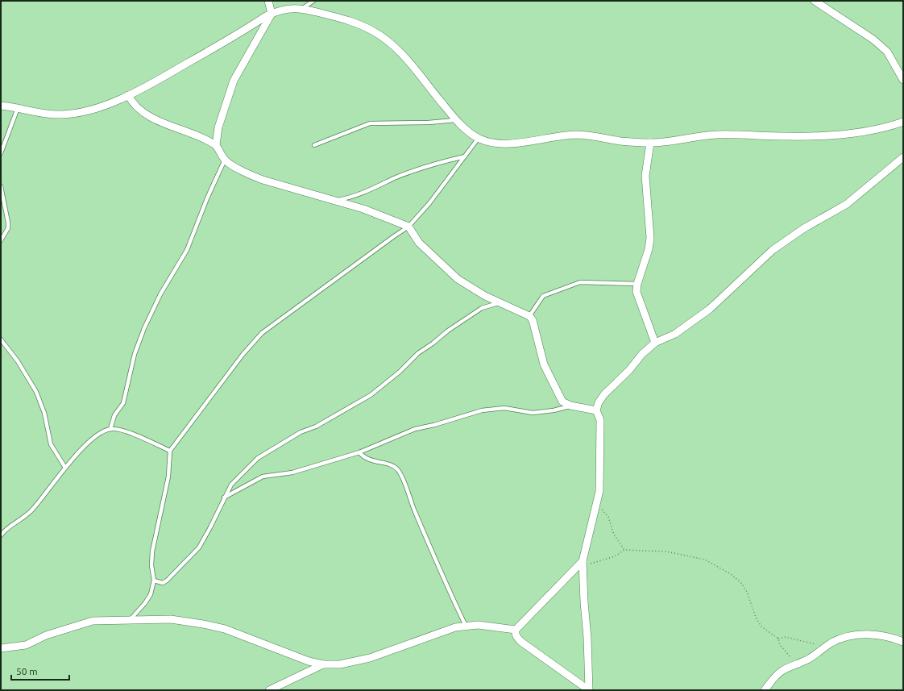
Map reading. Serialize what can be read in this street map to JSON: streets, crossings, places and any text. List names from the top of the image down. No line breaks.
{"scale_bar":"50 m"}
